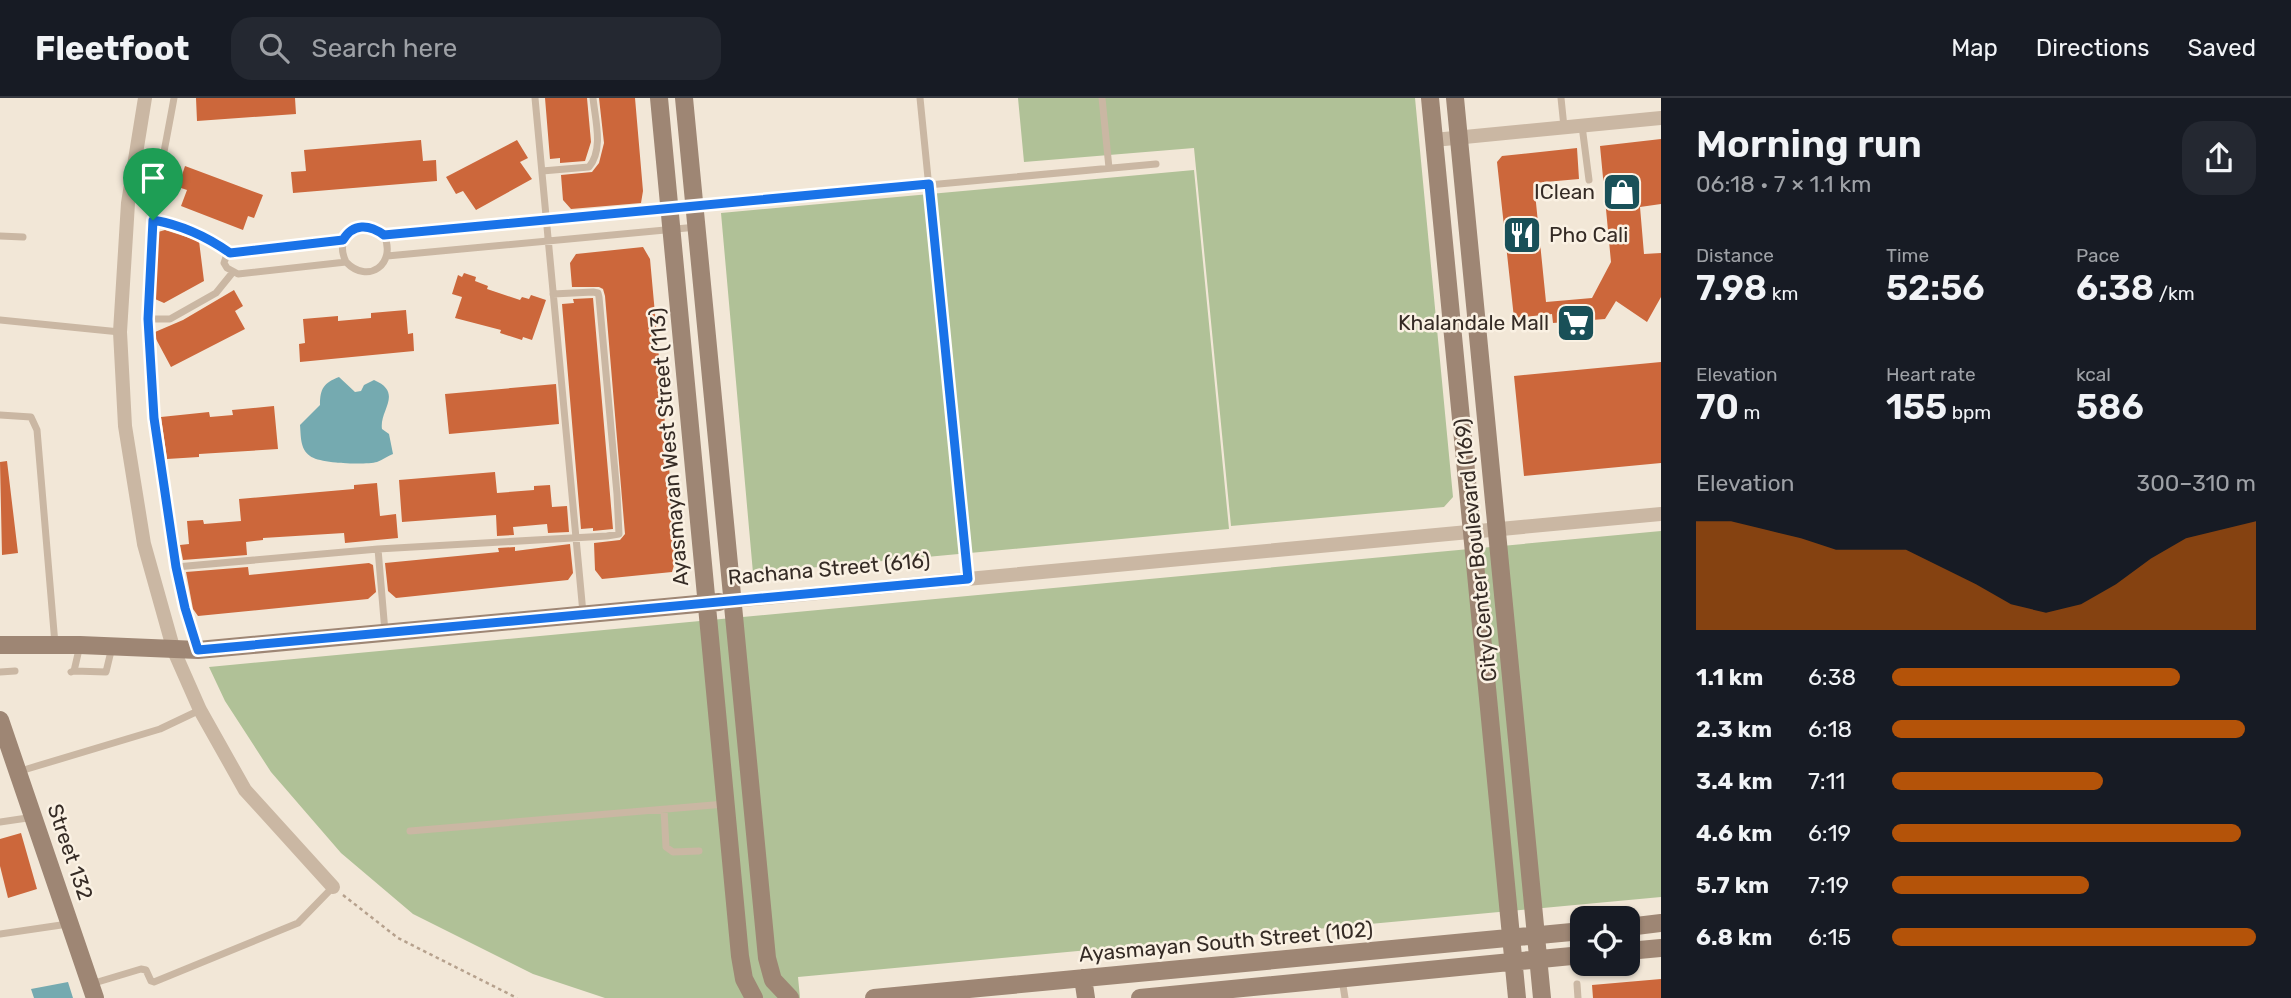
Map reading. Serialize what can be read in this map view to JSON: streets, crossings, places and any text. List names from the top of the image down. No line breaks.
{"streets":{"street":["Ayasmayan West Street (113)","City Center Boulevard (169)","Rachana Street (616)","Street 132","Ayasmayan South Street (102)"]},"crossings":[["Ayasmayan West Street (113)","Rachana Street (616)"],["City Center Boulevard (169)","Rachana Street (616)"],["City Center Boulevard (169)","Ayasmayan South Street (102)"]],"places":{"shop":["IClean"],"restaurant":["Pho Cali"],"supermarket":["Khalandale Mall"]},"page":{"header":"Fleetfoot","search":"Search here","nav":["Map","Directions","Saved"],"heading":["Morning run","06:18 · 7 × 1.1 km"],"stats":[["Distance","7.98 km"],["Time","52:56"],["Pace","6:38 /km"],["Elevation","70 m"],["Heart rate","155 bpm"],["kcal","586"]],"chart":["Elevation","300–310 m"],"list":[{"name":"1.1 km","note":"6:38"},{"name":"2.3 km","note":"6:18"},{"name":"3.4 km","note":"7:11"},{"name":"4.6 km","note":"6:19"},{"name":"5.7 km","note":"7:19"},{"name":"6.8 km","note":"6:15"}]}}
